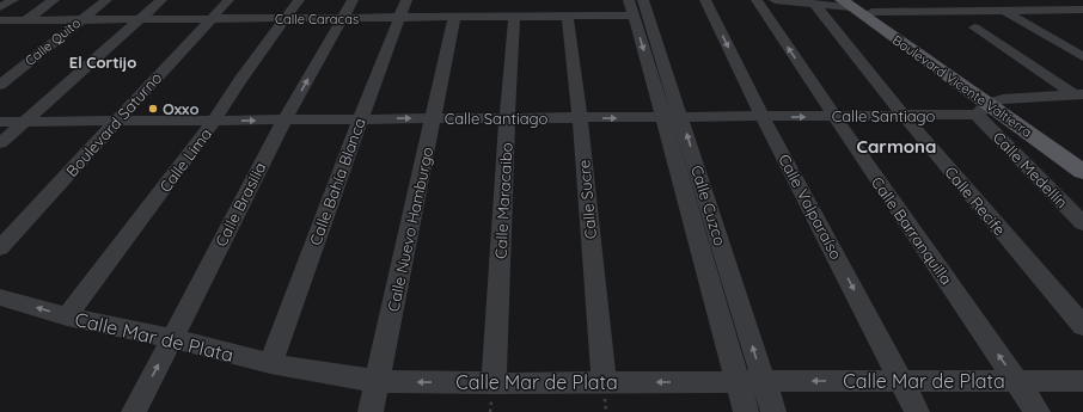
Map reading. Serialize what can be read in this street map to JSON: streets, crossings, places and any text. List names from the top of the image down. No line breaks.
{"streets":{"main road":["Boulevard Vicente Valtierra"],"street":["Calle Caracas","Calle Quito","Calle Santiago","Boulevard Saturno","Calle Lima","Calle Medellín","Calle Bahía Blanca","Calle Sucre","Calle Maracaibo","Calle Recife","Calle Brasilia","Calle Cuzco","Calle Valparaíso","Calle Nuevo Hamburgo","Calle Barranquilla","Calle Mar de Plata"]},"crossings":[["Calle Caracas","Calle Quito"],["Calle Caracas","Boulevard Saturno"],["Calle Caracas","Calle Lima"],["Calle Caracas","Calle Bahía Blanca"],["Calle Caracas","Calle Sucre"],["Calle Caracas","Calle Maracaibo"],["Calle Caracas","Calle Brasilia"],["Calle Caracas","Calle Cuzco"],["Calle Caracas","Calle Nuevo Hamburgo"],["Boulevard Vicente Valtierra","Calle Santiago"],["Boulevard Vicente Valtierra","Calle Medellín"],["Calle Santiago","Boulevard Saturno"],["Calle Santiago","Calle Lima"],["Calle Santiago","Calle Medellín"],["Calle Santiago","Calle Bahía Blanca"],["Calle Santiago","Calle Sucre"],["Calle Santiago","Calle Maracaibo"],["Calle Santiago","Calle Recife"],["Calle Santiago","Calle Brasilia"],["Calle Santiago","Calle Cuzco"],["Calle Santiago","Calle Valparaíso"],["Calle Santiago","Calle Nuevo Hamburgo"],["Calle Santiago","Calle Barranquilla"],["Calle Lima","Calle Mar de Plata"],["Calle Bahía Blanca","Calle Mar de Plata"],["Calle Sucre","Calle Mar de Plata"],["Calle Maracaibo","Calle Mar de Plata"],["Calle Brasilia","Calle Mar de Plata"],["Calle Cuzco","Calle Mar de Plata"],["Calle Valparaíso","Calle Mar de Plata"],["Calle Nuevo Hamburgo","Calle Mar de Plata"],["Calle Barranquilla","Calle Mar de Plata"]],"one_way":["Calle Brasilia","Calle Valparaíso","Calle Barranquilla","Calle Mar de Plata"],"districts":["El Cortijo","Carmona"],"places":["Oxxo"]}
